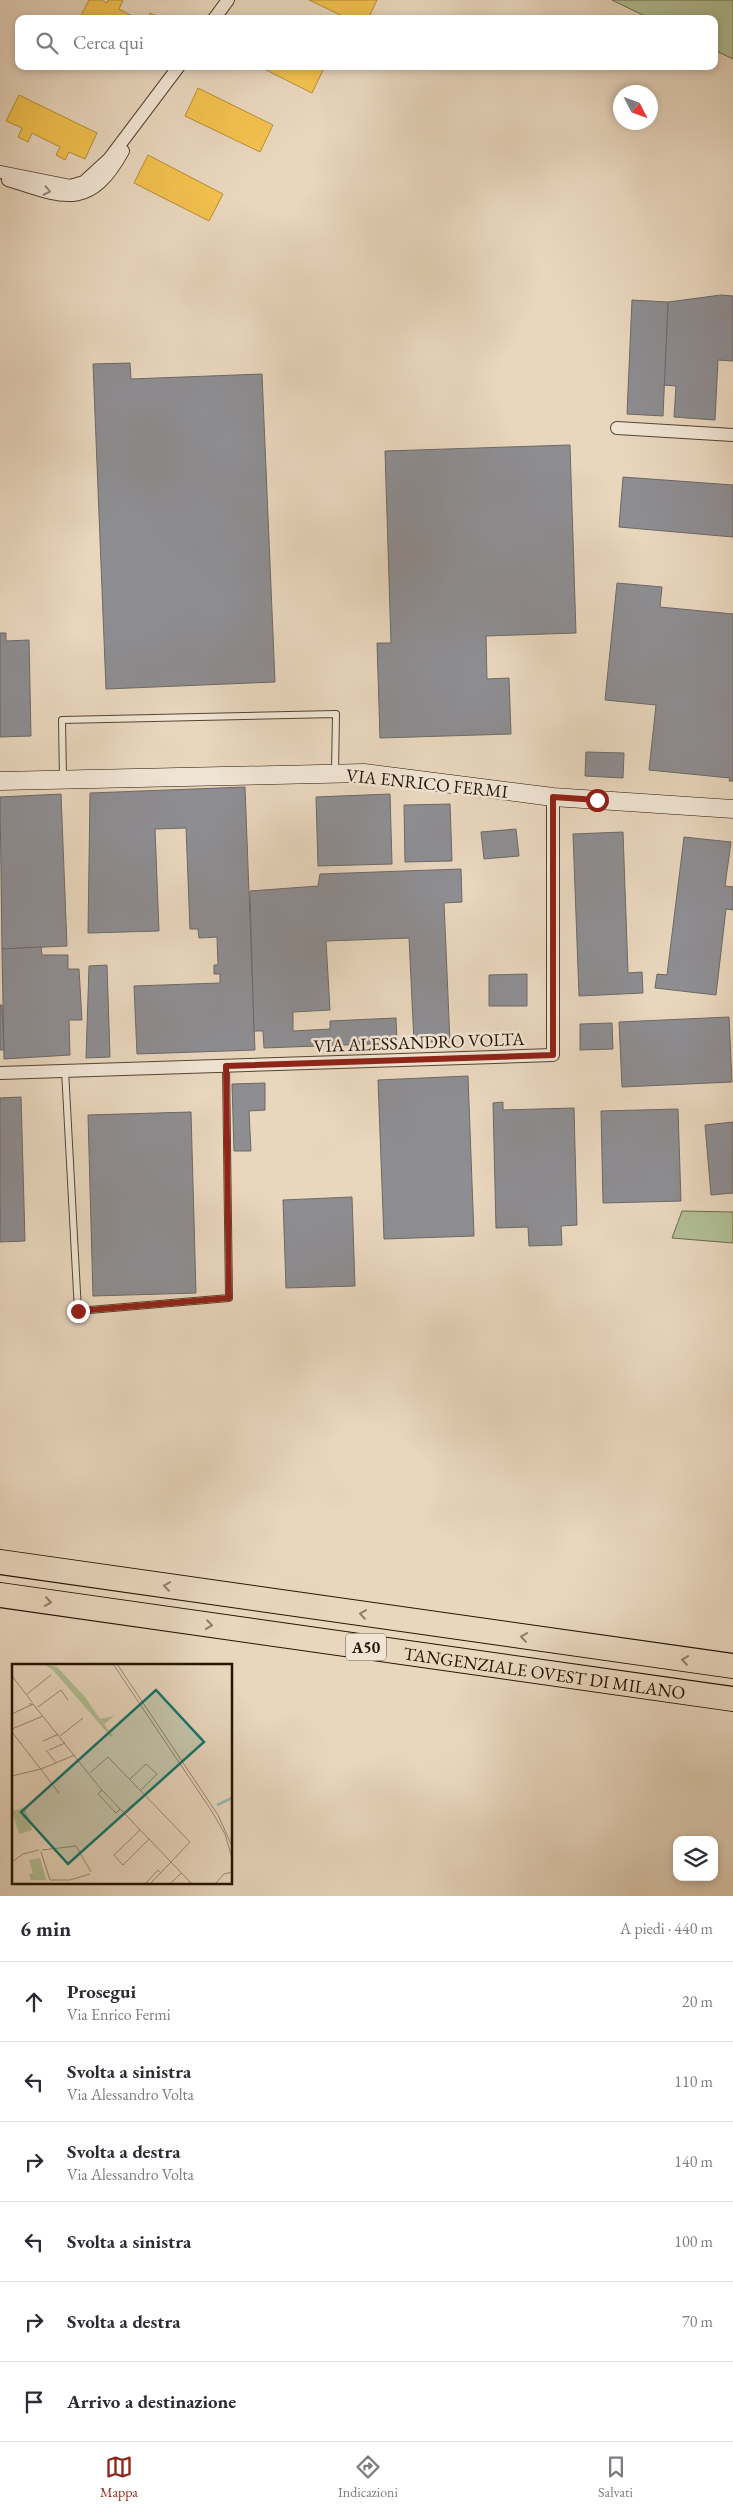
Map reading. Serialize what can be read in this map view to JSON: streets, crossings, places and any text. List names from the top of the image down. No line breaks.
{"streets":{"highway":["A50","TANGENZIALE OVEST DI MILANO"],"street":["VIA ENRICO FERMI","VIA ALESSANDRO VOLTA"]},"crossings":[["VIA ENRICO FERMI","VIA ALESSANDRO VOLTA"]],"north":"bottom right","page":{"search":"Cerca qui","heading":["6 min","A piedi · 440 m"],"list":[["Prosegui","Via Enrico Fermi","20 m"],["Svolta a sinistra","Via Alessandro Volta","110 m"],["Svolta a destra","Via Alessandro Volta","140 m"],["Svolta a sinistra","100 m"],["Svolta a destra","70 m"],"Arrivo a destinazione"],"nav":["Mappa","Indicazioni","Salvati"]}}
